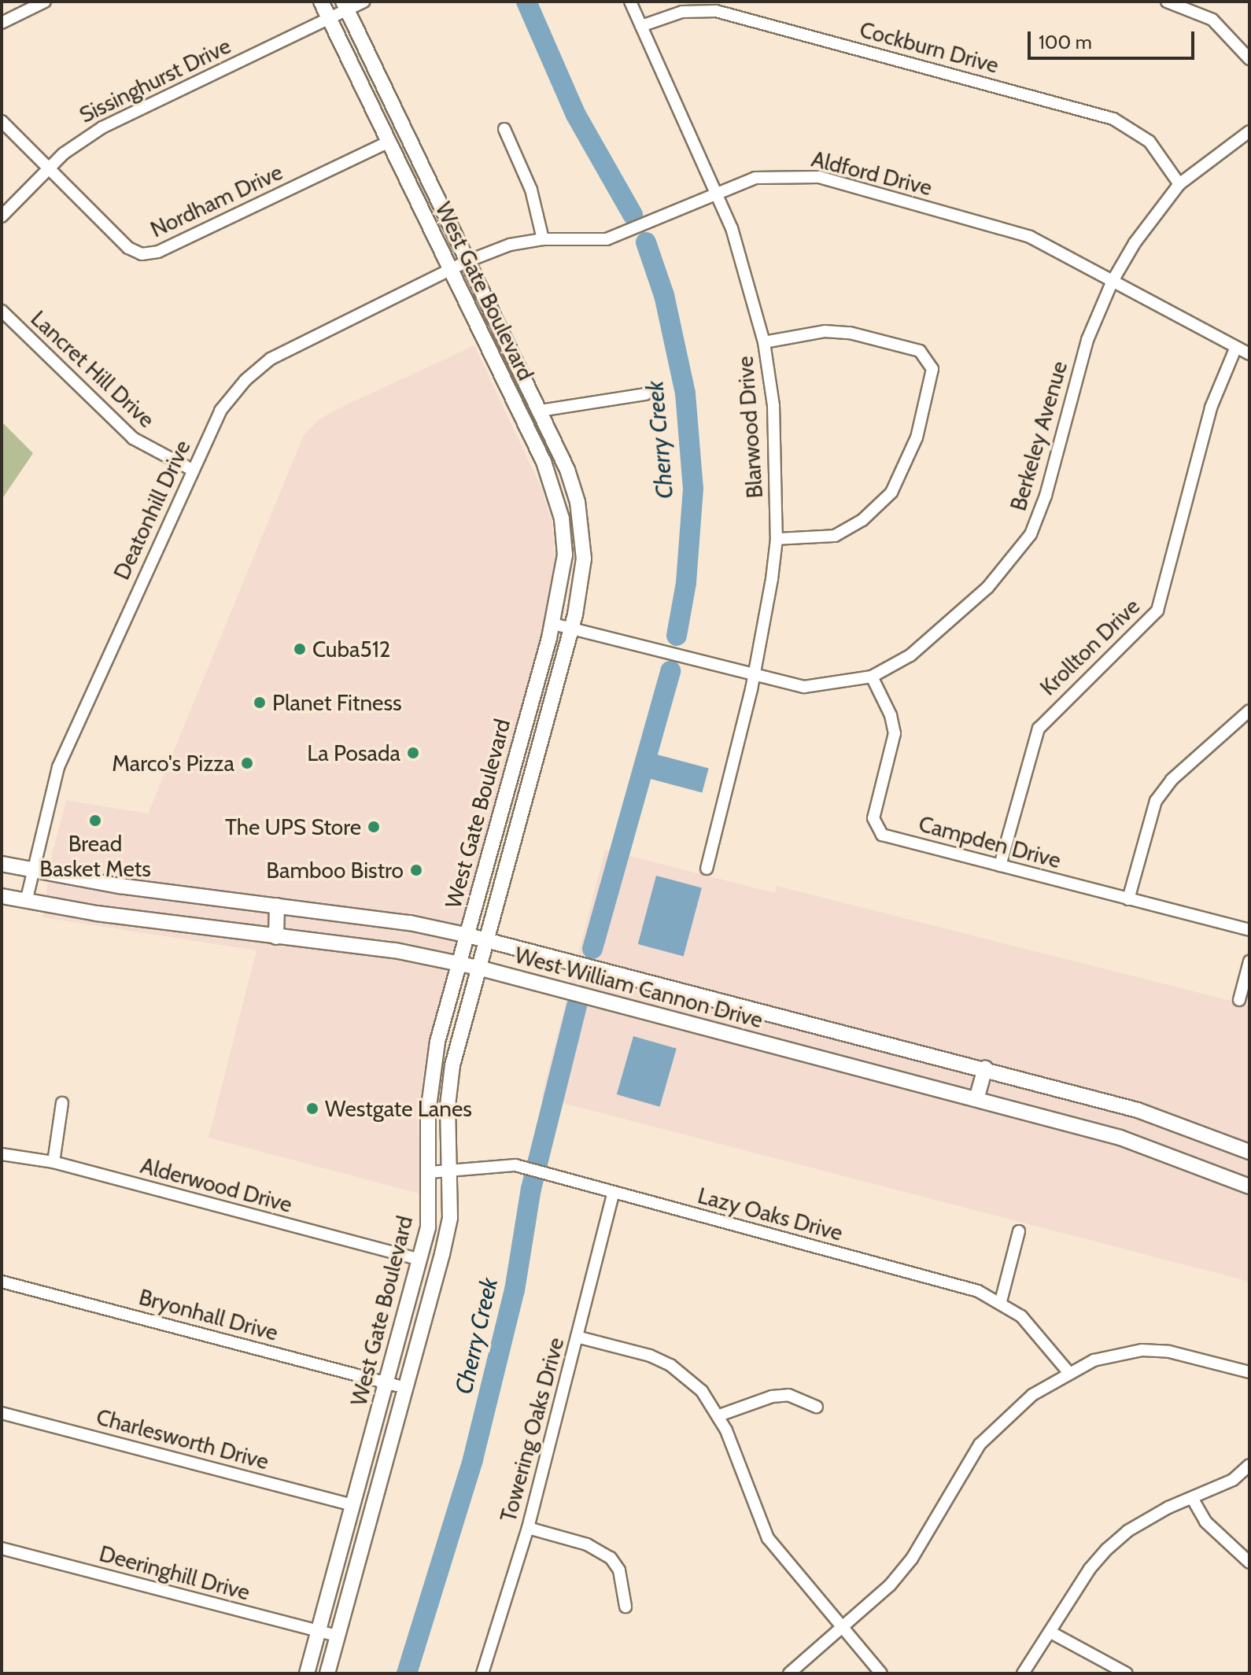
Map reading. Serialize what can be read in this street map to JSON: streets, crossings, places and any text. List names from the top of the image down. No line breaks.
{"streets":{"main road":["West Gate Boulevard","West William Cannon Drive"],"street":["Cockburn Drive","Sissinghurst Drive","Aldford Drive","Nordham Drive","Lancret Hill Drive","Blarwood Drive","Berkeley Avenue","Deatonhill Drive","Krollton Drive","Campden Drive","Alderwood Drive","Lazy Oaks Drive","Bryonhall Drive","Towering Oaks Drive","Charlesworth Drive","Deeringhill Drive"]},"crossings":[["Cockburn Drive","Blarwood Drive"],["Cockburn Drive","Berkeley Avenue"],["Sissinghurst Drive","Nordham Drive"],["Sissinghurst Drive","West Gate Boulevard"],["Aldford Drive","West Gate Boulevard"],["Aldford Drive","Blarwood Drive"],["Aldford Drive","Berkeley Avenue"],["Aldford Drive","Deatonhill Drive"],["Aldford Drive","Krollton Drive"],["Nordham Drive","West Gate Boulevard"],["West Gate Boulevard","Berkeley Avenue"],["West Gate Boulevard","Deatonhill Drive"],["West Gate Boulevard","West William Cannon Drive"],["West Gate Boulevard","Alderwood Drive"],["West Gate Boulevard","Lazy Oaks Drive"],["West Gate Boulevard","Bryonhall Drive"],["West Gate Boulevard","Charlesworth Drive"],["West Gate Boulevard","Deeringhill Drive"],["Lancret Hill Drive","Deatonhill Drive"],["Blarwood Drive","Berkeley Avenue"],["Berkeley Avenue","Campden Drive"],["Deatonhill Drive","West William Cannon Drive"],["Krollton Drive","Campden Drive"],["Lazy Oaks Drive","Towering Oaks Drive"]],"water":["Cherry Creek"],"places":["Cuba512","Planet Fitness","La Posada","Marco's Pizza","Bread Basket Mets","The UPS Store","Bamboo Bistro","Westgate Lanes"],"scale_bar":"100 m"}
